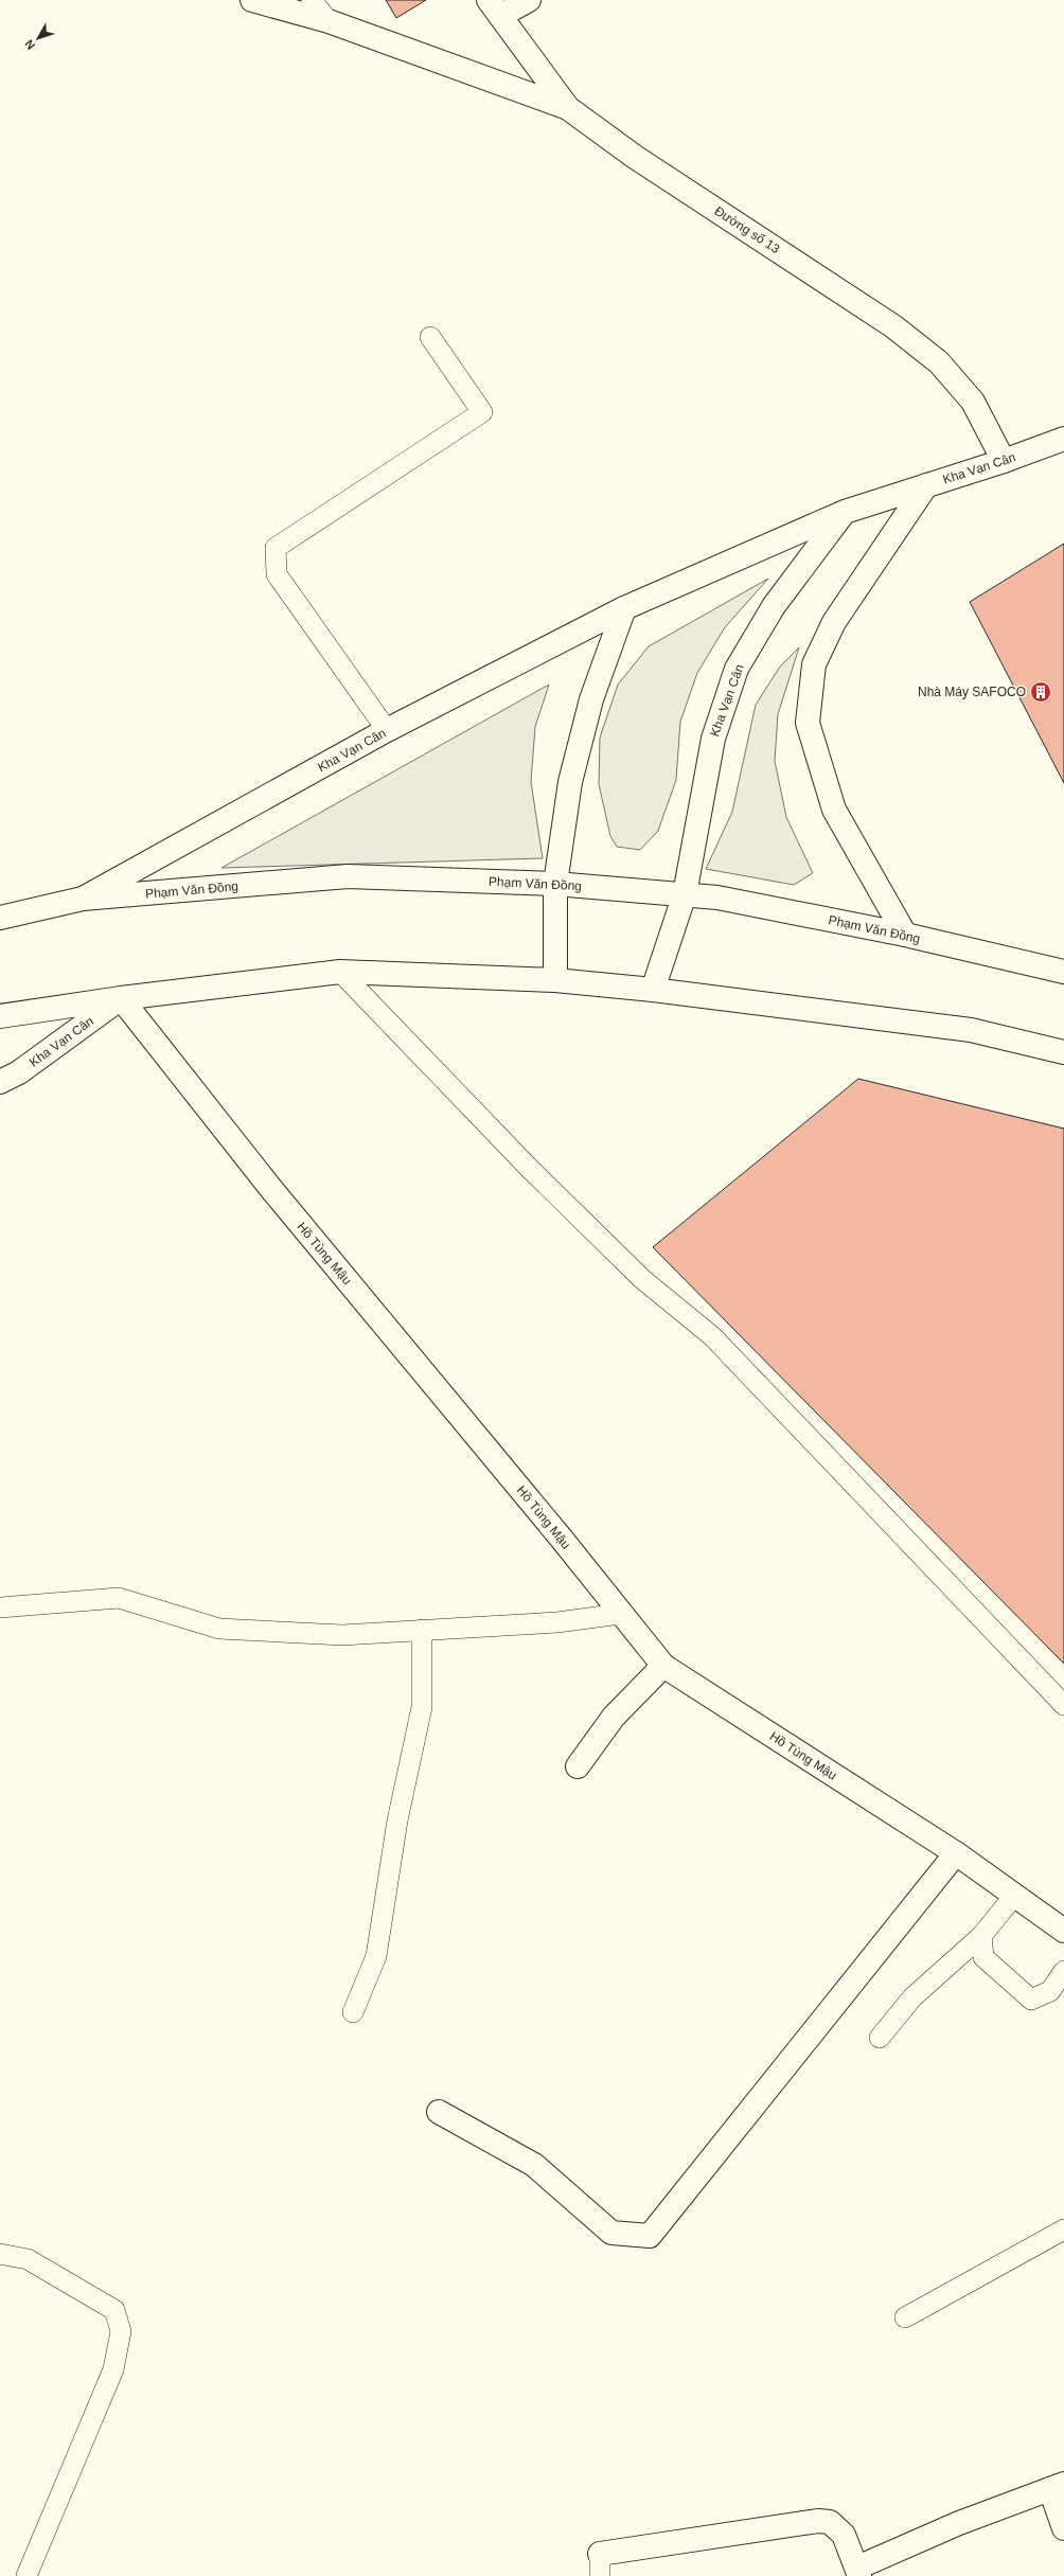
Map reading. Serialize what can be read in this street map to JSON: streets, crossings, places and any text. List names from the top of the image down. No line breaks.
{"streets":{"main road":["Đường số 13","Kha Vạn Cân","Phạm Văn Đồng","Hồ Tùng Mậu"]},"crossings":[["Đường số 13","Kha Vạn Cân"],["Kha Vạn Cân","Phạm Văn Đồng"],["Kha Vạn Cân","Hồ Tùng Mậu"]],"places":{"building":["Nhà Máy SAFOCO"]},"north":"bottom left"}
